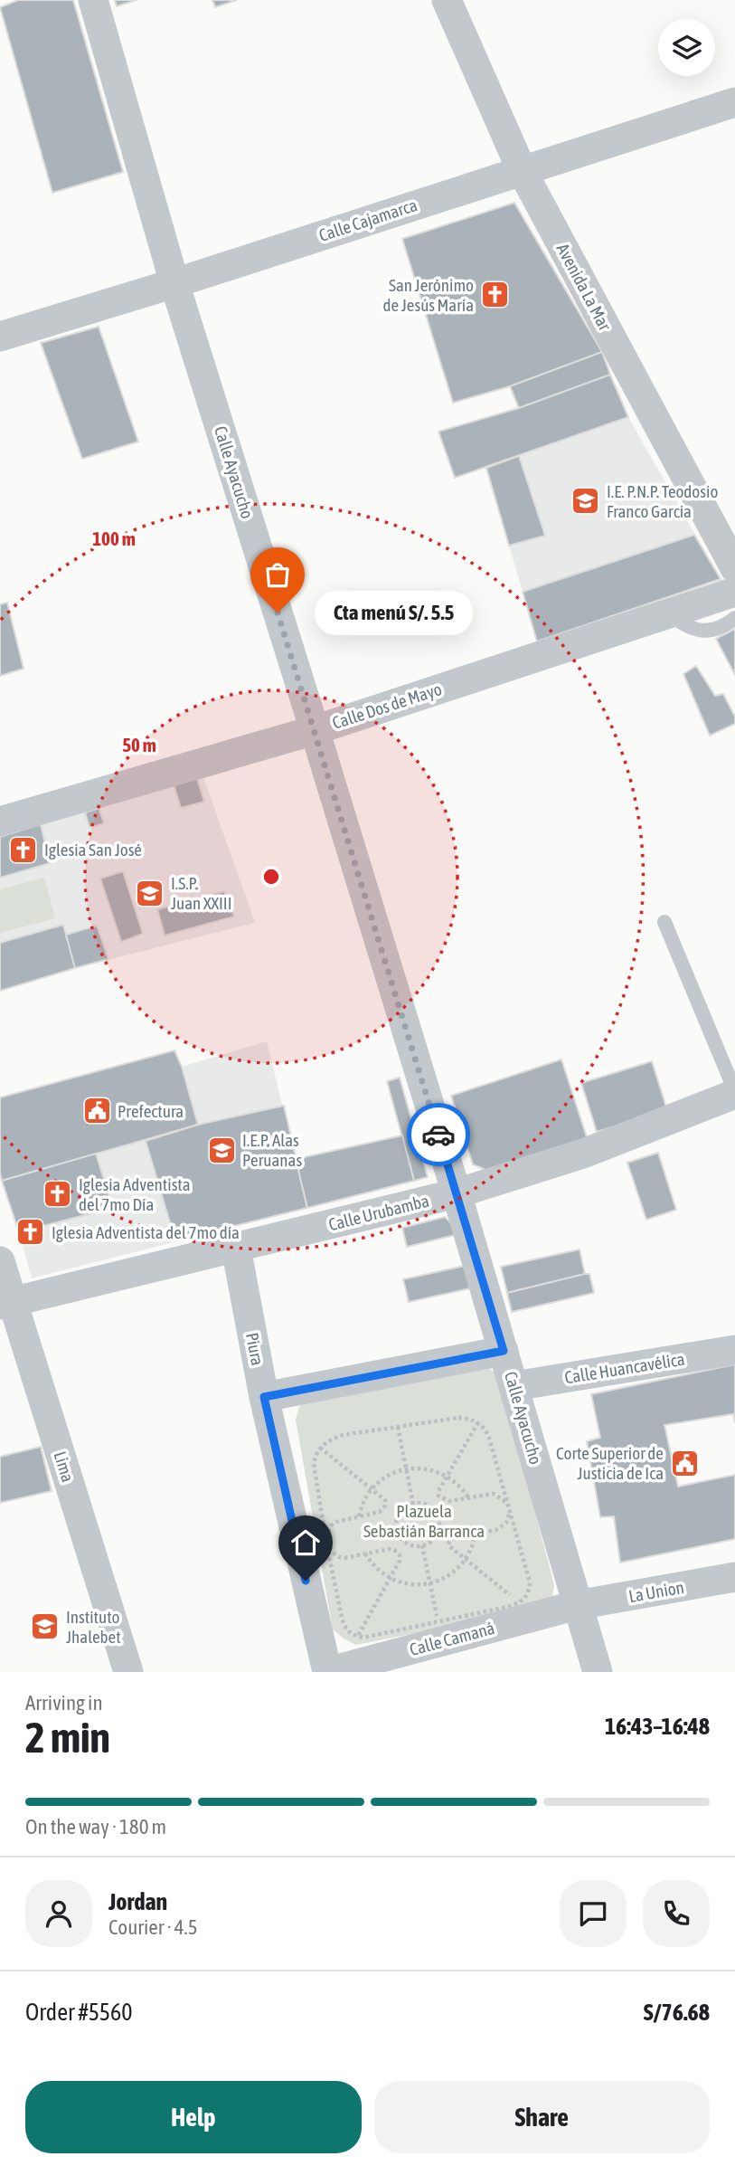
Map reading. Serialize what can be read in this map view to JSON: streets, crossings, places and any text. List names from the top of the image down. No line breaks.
{"streets":{"street":["Calle Cajamarca","Avenida La Mar","Calle Ayacucho","Calle Dos de Mayo","Calle Urubamba","Piura","Calle Huancavélica","Lima","La Union","Calle Camaná"]},"crossings":[["Calle Cajamarca","Avenida La Mar"],["Calle Cajamarca","Calle Ayacucho"],["Calle Ayacucho","Calle Dos de Mayo"],["Calle Ayacucho","Calle Urubamba"],["Calle Ayacucho","Calle Huancavélica"],["Calle Ayacucho","La Union"],["Calle Ayacucho","Calle Camaná"],["Calle Urubamba","Piura"],["Calle Urubamba","Lima"],["Piura","Calle Camaná"],["La Union","Calle Camaná"]],"parks":["Plazuela Sebastián Barranca"],"places":{"church":["San Jerónimo de Jesús María","Iglesia San José","Iglesia Adventista del 7mo Día","Iglesia Adventista del 7mo día"],"school or university":["I.E. P.N.P. Teodosio Franco Garcia","I.S.P. Juan XXIII","I.E.P. Alas Peruanas","Instituto Jhalebet"],"other":["Cta menú S/. 5.5"],"public building":["Prefectura","Corte Superior de Justicia de Ica"]},"page":{"bubble":"Cta menú S/. 5.5","heading":["2 min","Arriving in","16:43–16:48"],"panel":["Jordan","Courier · 4.5","Order #5560","S/76.68"],"bar":"On the way · 180 m","buttons":["Help","Share"]},"rings":["100 m","50 m"]}
